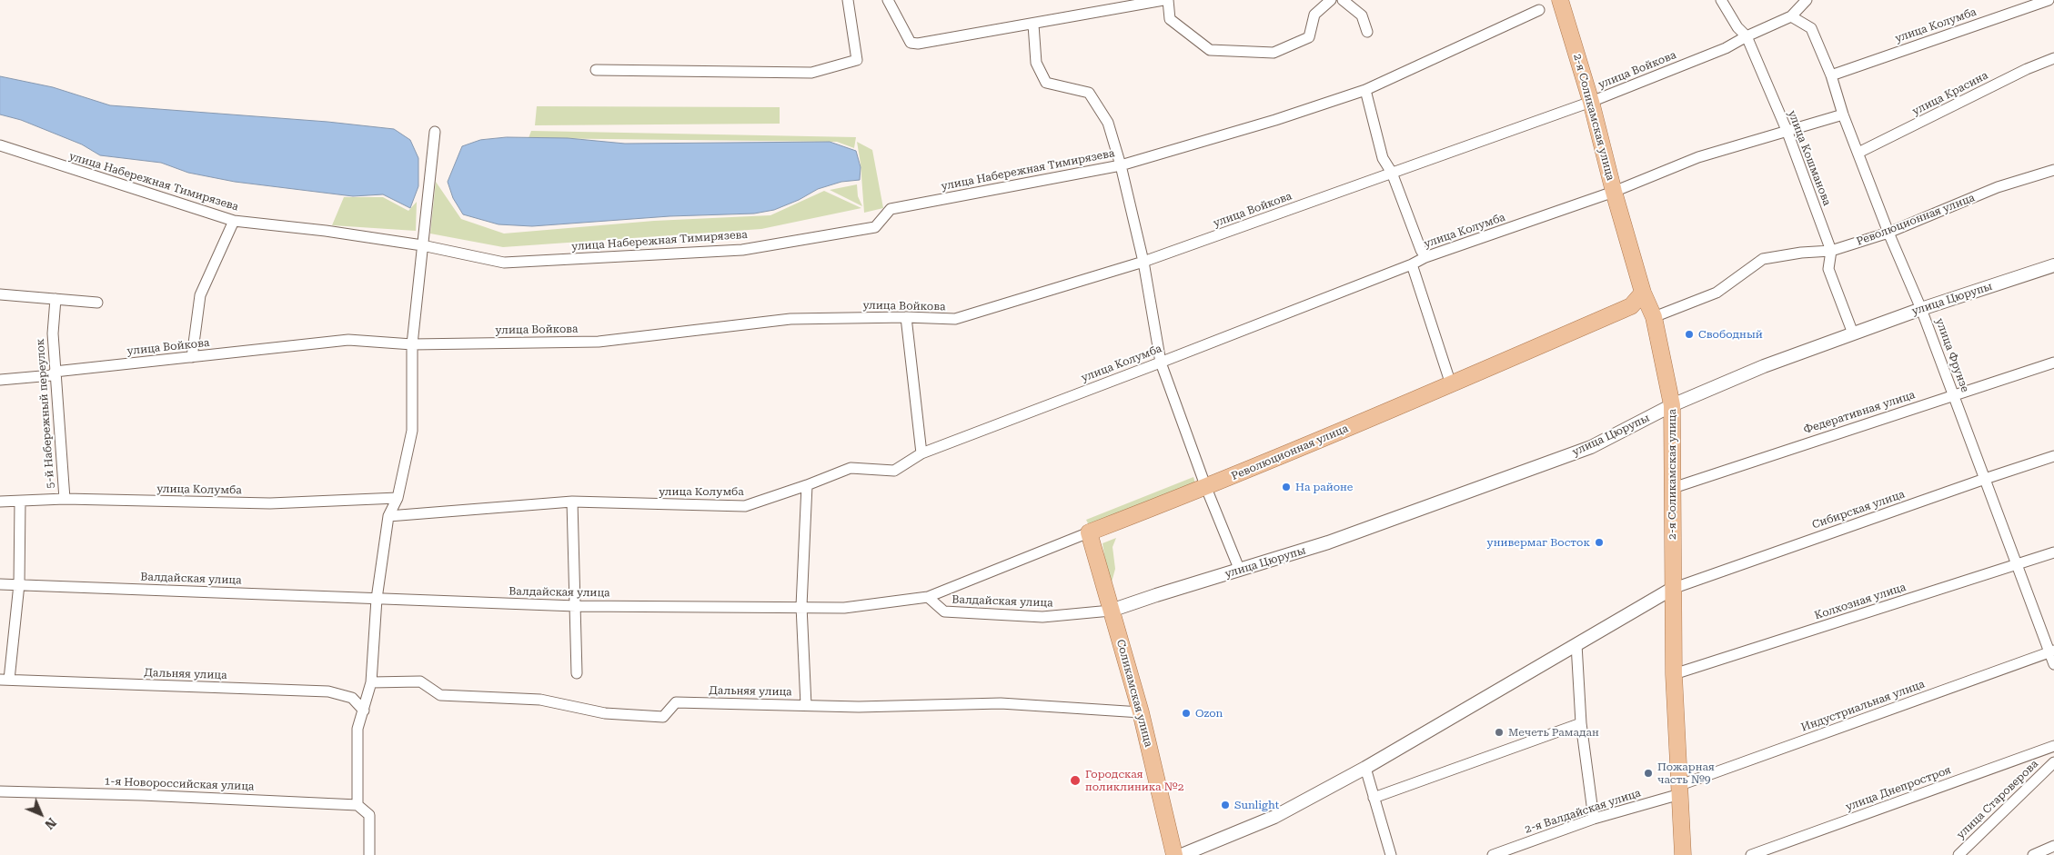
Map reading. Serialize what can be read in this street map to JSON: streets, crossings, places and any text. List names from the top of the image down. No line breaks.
{"streets":{"main road":["2-я Соликамская улица","Революционная улица","Соликамская улица"],"street":["улица Колумба","улица Войкова","улица Красина","улица Кошманова","улица Набережная Тимирязева","улица Цюрупы","улица Фрунзе","Федеративная улица","5-й Набережный переулок","Сибирская улица","Валдайская улица","Колхозная улица","Дальняя улица","Индустриальная улица","1-я Новороссийская улица","улица Днепростроя","улица Староверова","2-я Валдайская улица"]},"crossings":[["улица Колумба","2-я Соликамская улица"],["улица Колумба","улица Кошманова"],["улица Колумба","улица Фрунзе"],["улица Колумба","5-й Набережный переулок"],["улица Войкова","2-я Соликамская улица"],["улица Войкова","улица Кошманова"],["улица Войкова","улица Фрунзе"],["улица Войкова","5-й Набережный переулок"],["улица Красина","улица Фрунзе"],["2-я Соликамская улица","Революционная улица"],["2-я Соликамская улица","улица Цюрупы"],["2-я Соликамская улица","Федеративная улица"],["2-я Соликамская улица","Сибирская улица"],["2-я Соликамская улица","Колхозная улица"],["2-я Соликамская улица","Индустриальная улица"],["2-я Соликамская улица","2-я Валдайская улица"],["улица Кошманова","Революционная улица"],["улица Кошманова","улица Цюрупы"],["Революционная улица","улица Фрунзе"],["Революционная улица","Валдайская улица"],["Революционная улица","Соликамская улица"],["улица Цюрупы","улица Фрунзе"],["улица Цюрупы","Валдайская улица"],["улица Цюрупы","Соликамская улица"],["улица Фрунзе","Федеративная улица"],["улица Фрунзе","Сибирская улица"],["улица Фрунзе","Колхозная улица"],["улица Фрунзе","Индустриальная улица"],["Валдайская улица","Соликамская улица"],["Дальняя улица","Соликамская улица"],["Индустриальная улица","2-я Валдайская улица"]],"places":["Свободный","На районе","универмаг Восток","Ozon","Мечеть Рамадан","Пожарная часть №9","Городская поликлиника №2","Sunlight"],"north":"bottom right"}
